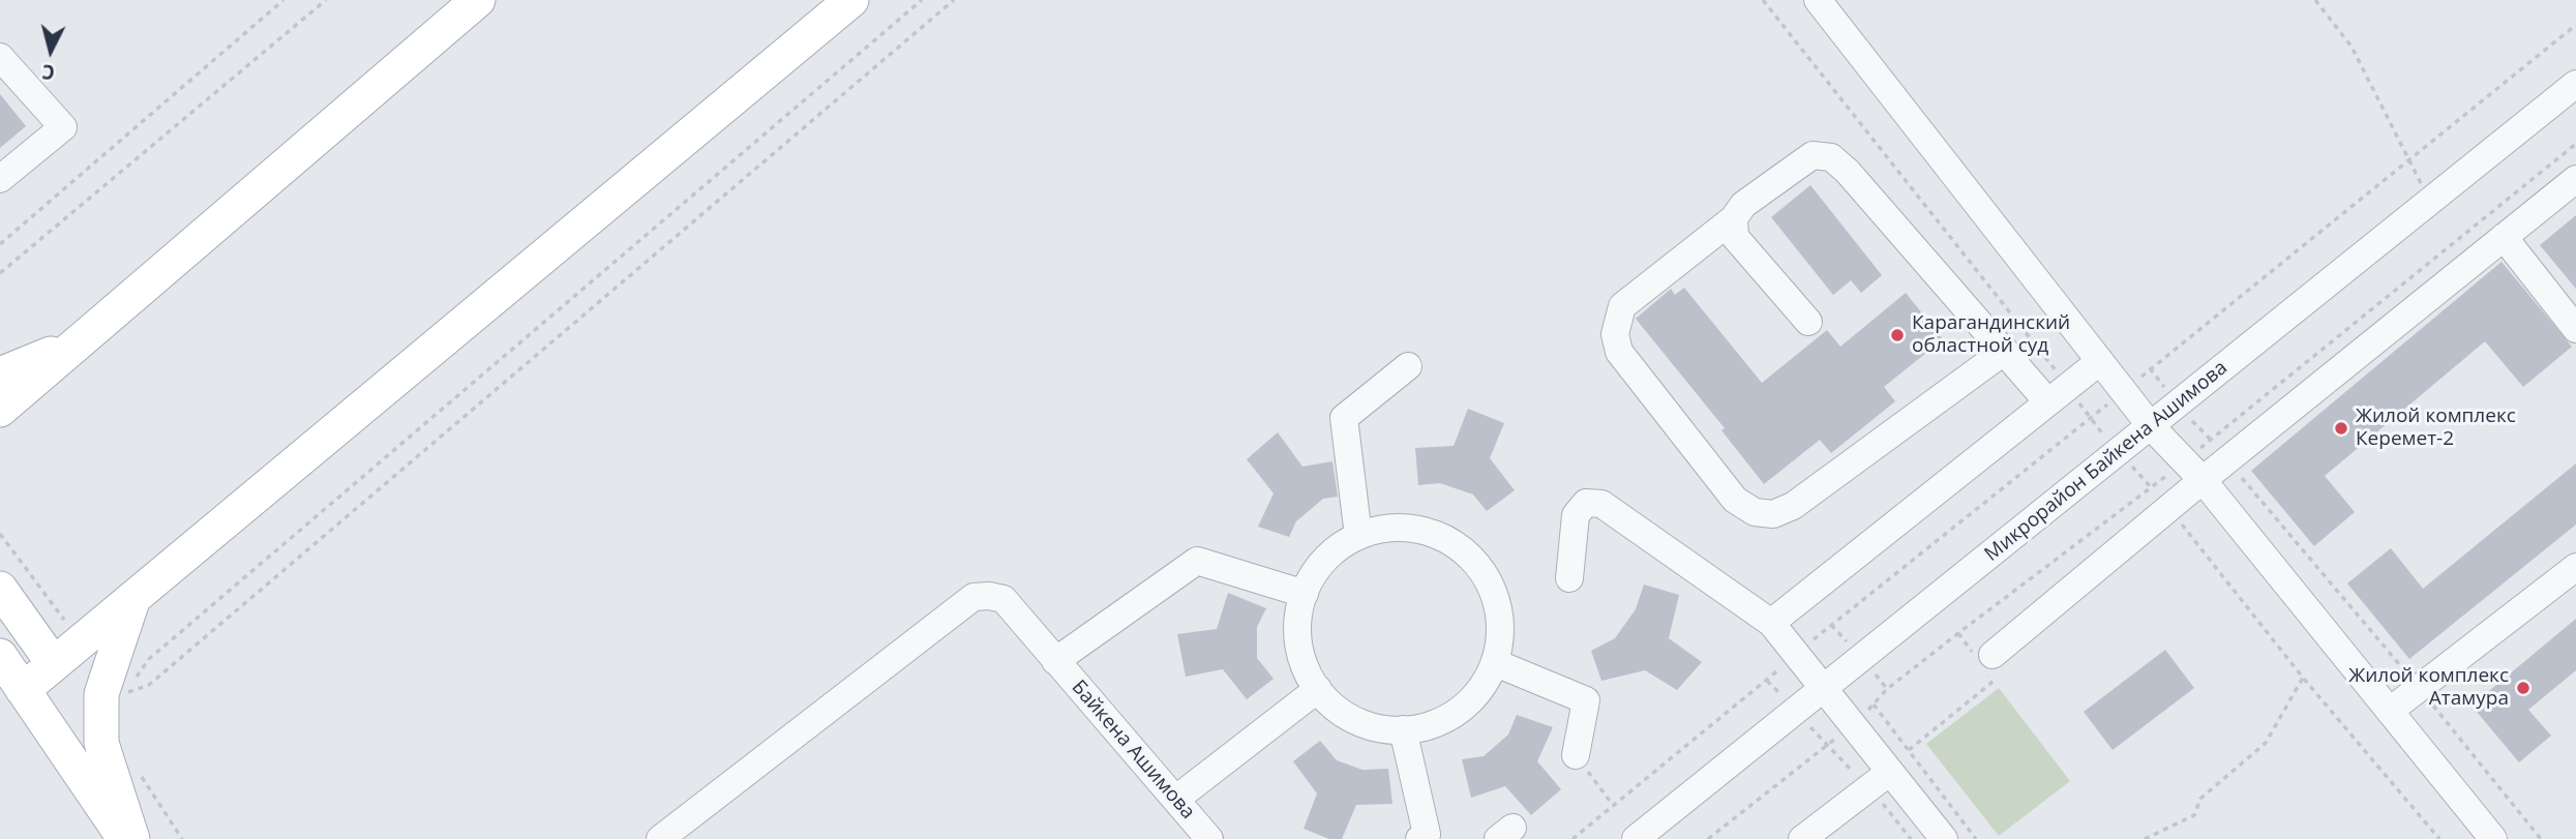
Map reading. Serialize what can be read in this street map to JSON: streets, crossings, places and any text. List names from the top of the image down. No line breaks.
{"streets":{"street":["Микрорайон Байкена Ашимова","Байкена Ашимова"]},"places":["Карагандинский областной суд","Жилой комплекс Керемет-2","Жилой комплекс Атамура"],"north":"bottom"}
